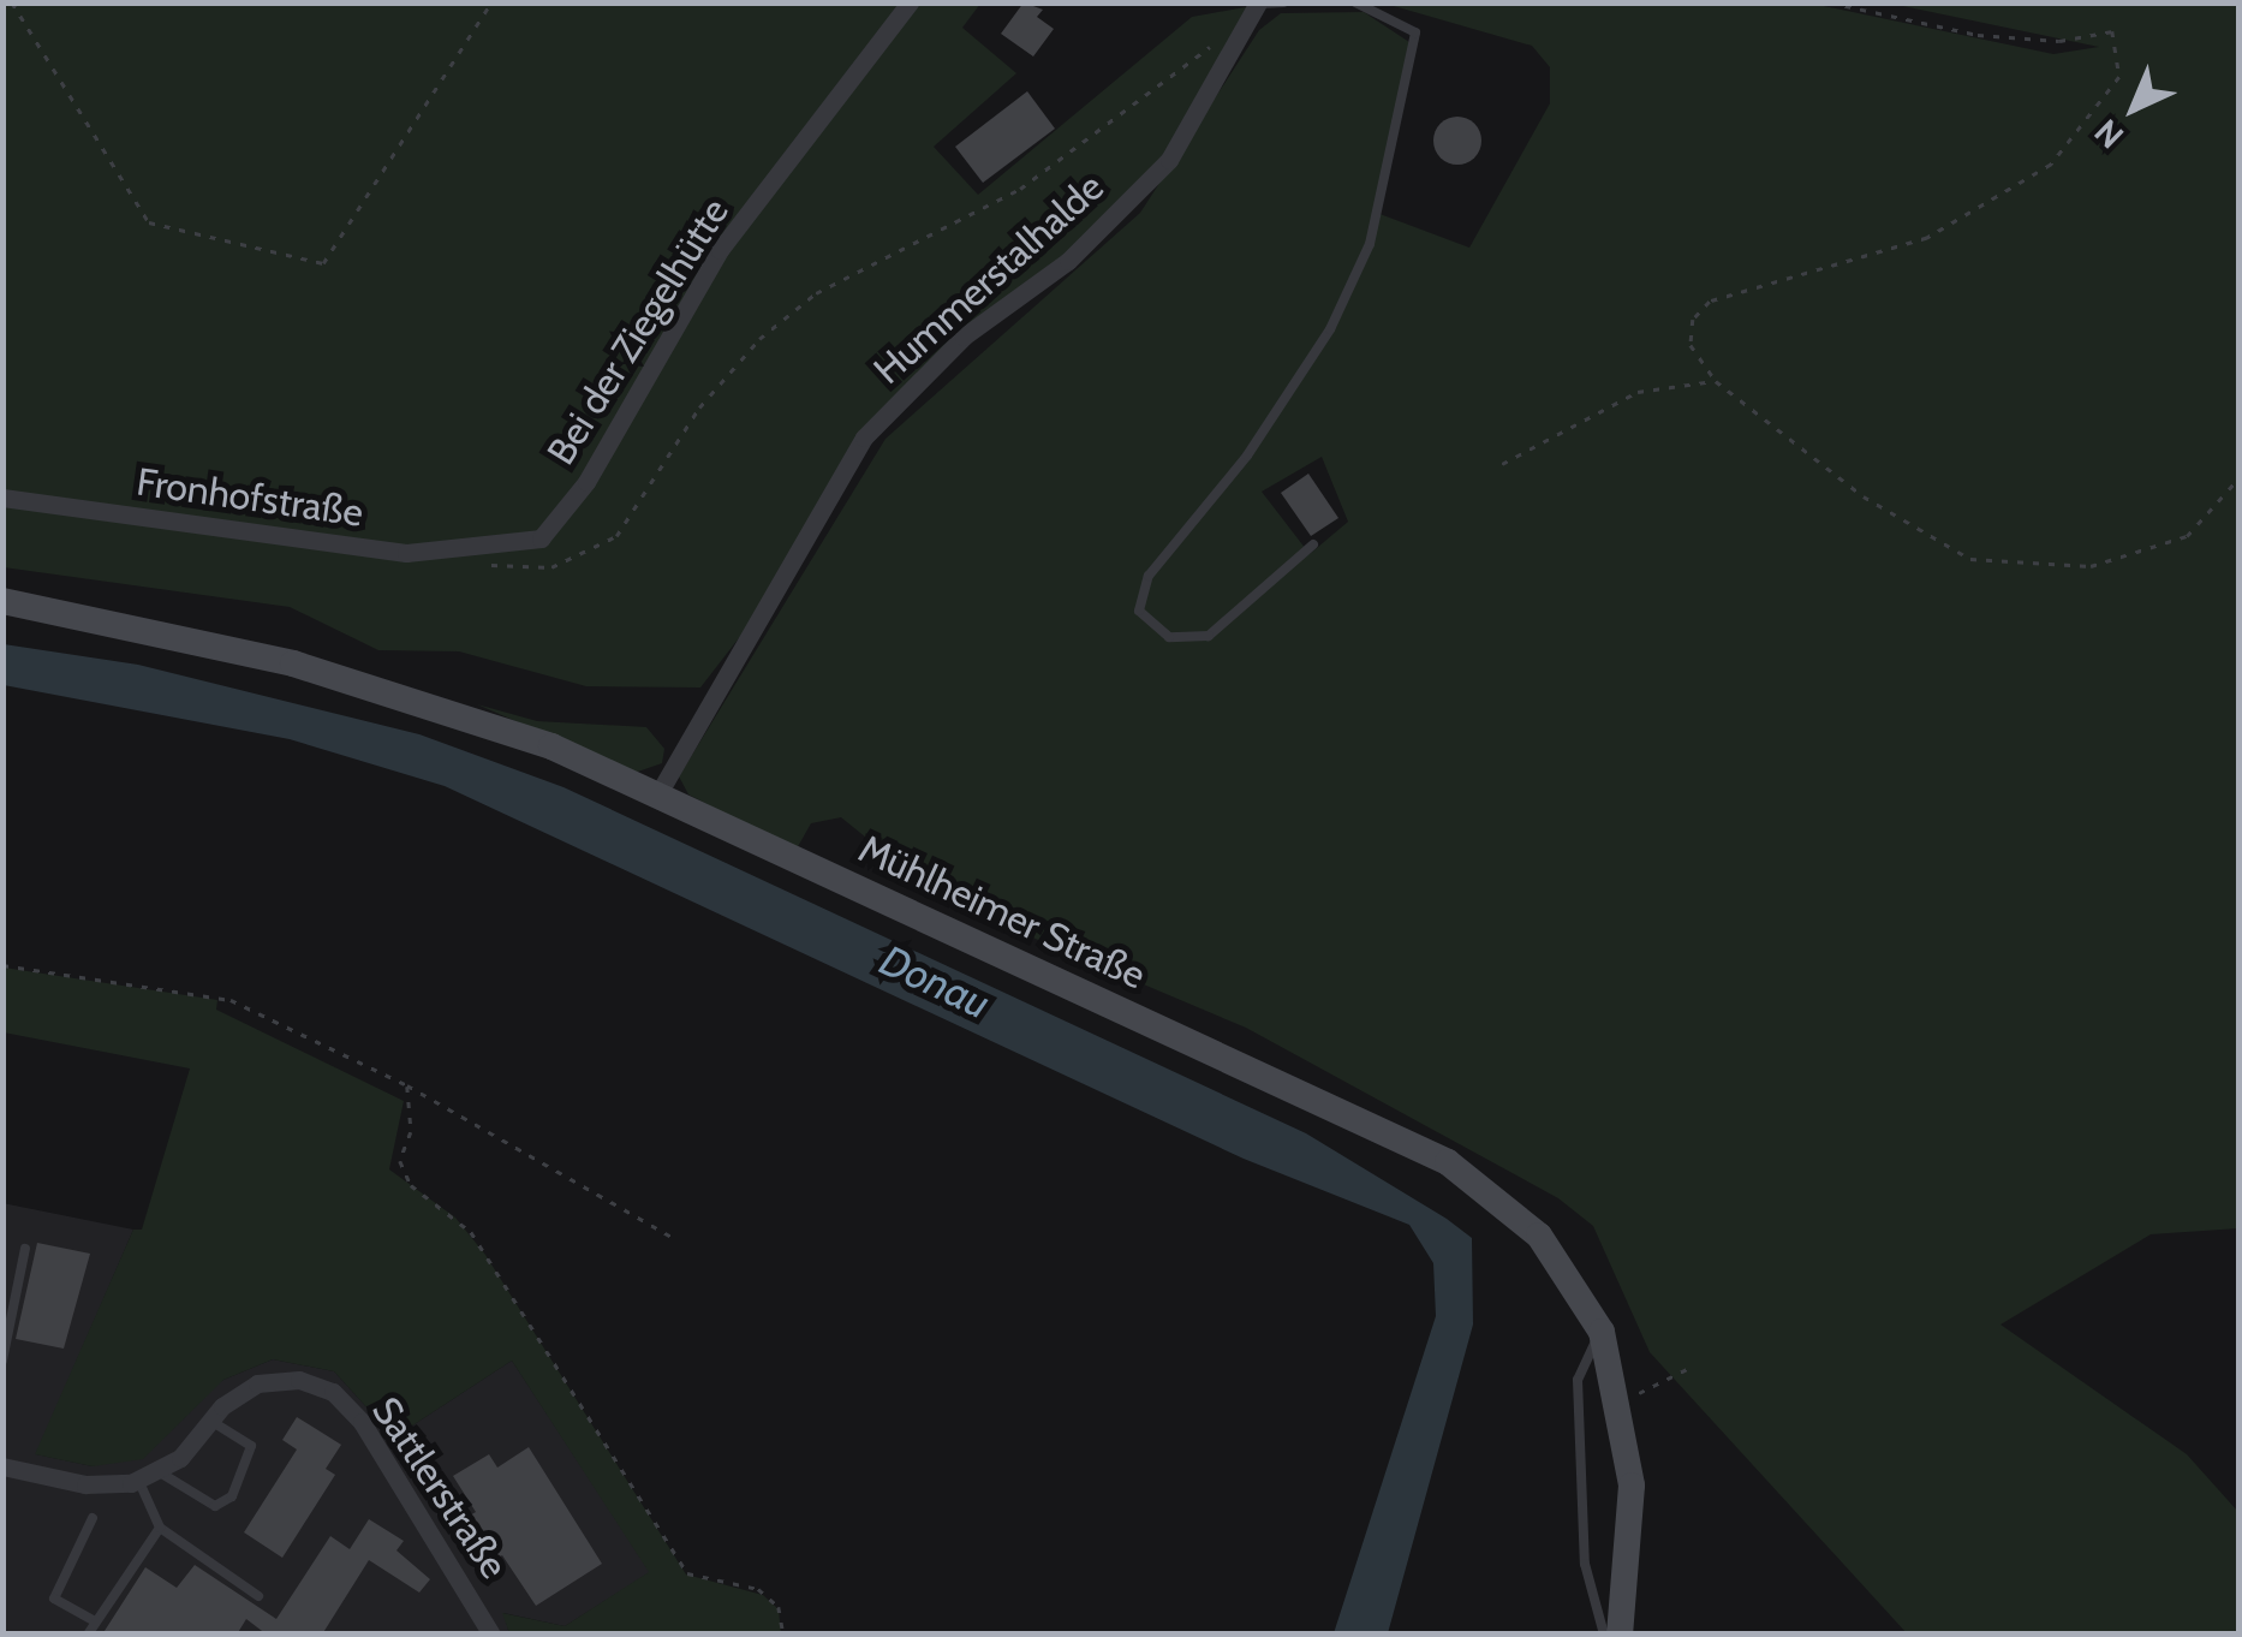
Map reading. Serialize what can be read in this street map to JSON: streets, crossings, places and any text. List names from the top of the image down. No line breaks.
{"streets":{"main road":["Mühlheimer Straße"],"street":["Hummerstalhalde","Bei der Ziegelhütte","Fronhofstraße","Sattlerstraße"]},"crossings":[["Hummerstalhalde","Mühlheimer Straße"],["Bei der Ziegelhütte","Fronhofstraße"]],"water":["Donau"],"north":"bottom left"}
